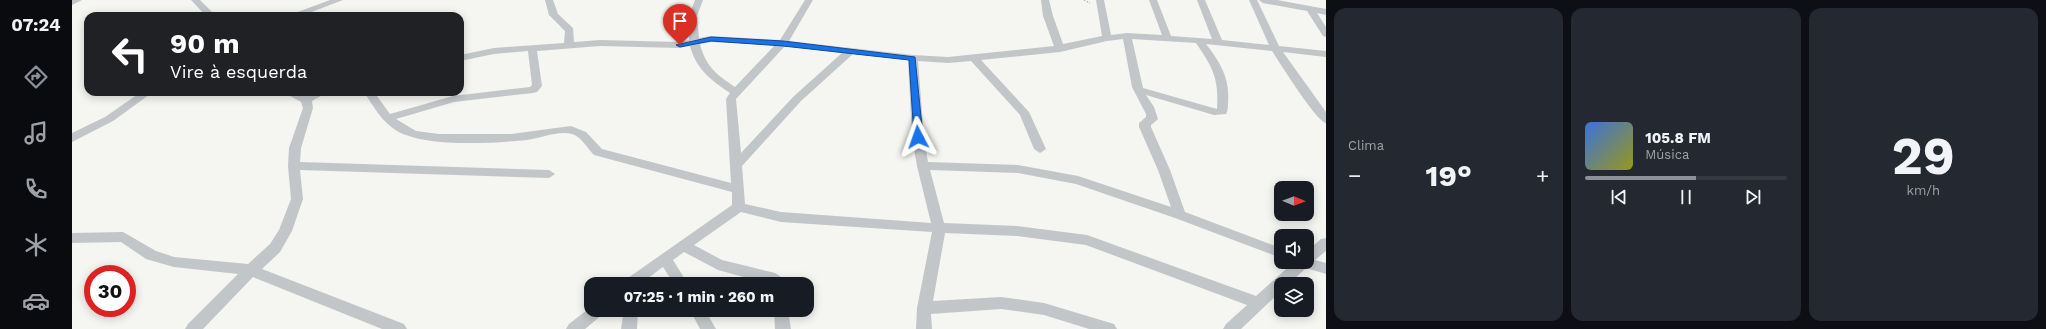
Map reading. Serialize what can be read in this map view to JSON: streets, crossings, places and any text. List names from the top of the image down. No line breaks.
{"north":"right","page":{"tabs":"07:24","tile":["Clima",["29","km/h"]],"turn":["90 m","Vire à esquerda"],"song":["105.8 FM","Música"],"heat":["−","19°","+"],"limit":"30","trip":"07:25 · 1 min · 260 m"}}
